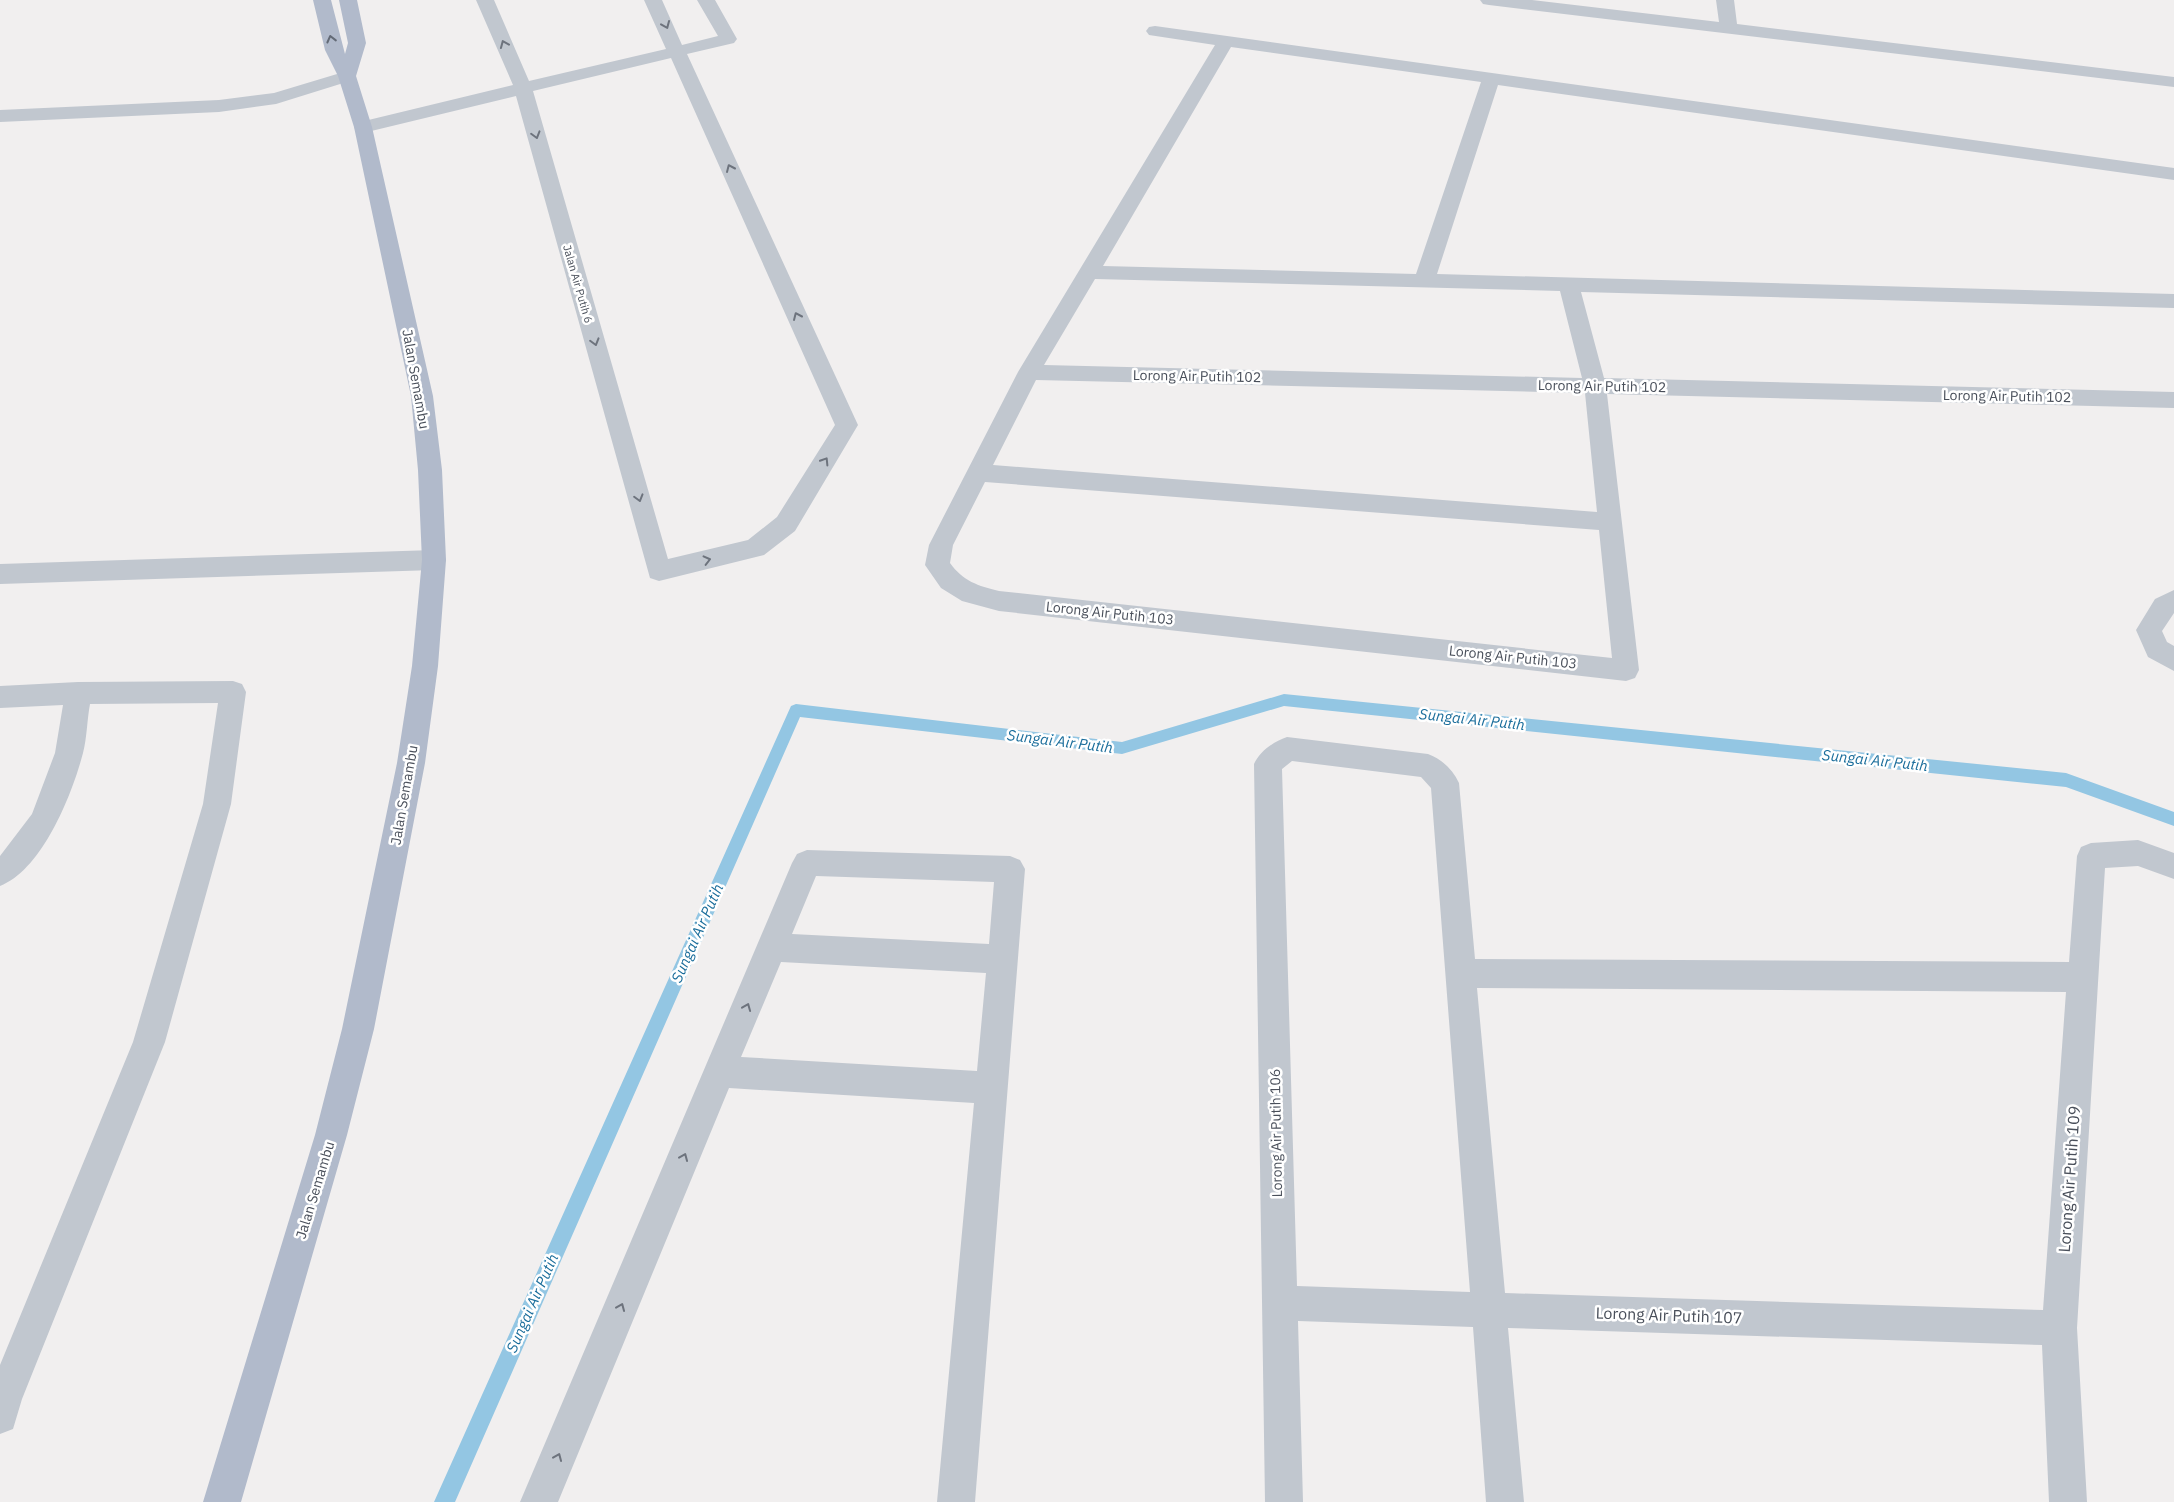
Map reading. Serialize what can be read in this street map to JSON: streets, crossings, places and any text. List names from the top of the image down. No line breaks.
{"streets":{"main road":["Jalan Semambu"],"street":["Jalan Air Putih 6","Lorong Air Putih 102","Lorong Air Putih 103","Lorong Air Putih 106","Lorong Air Putih 109","Lorong Air Putih 107"]},"crossings":[["Lorong Air Putih 102","Lorong Air Putih 103"],["Lorong Air Putih 106","Lorong Air Putih 107"],["Lorong Air Putih 109","Lorong Air Putih 107"]],"water":["Sungai Air Putih"]}
